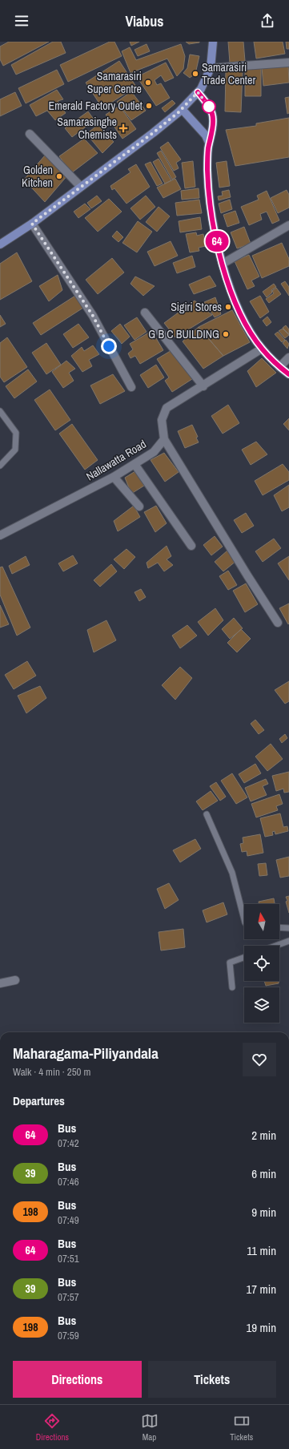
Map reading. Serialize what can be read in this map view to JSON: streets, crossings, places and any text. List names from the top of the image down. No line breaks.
{"streets":{"street":["Nallawatta Road"]},"places":{"other":["Samarasiri Trade Center","Samarasiri Super Centre","Emerald Factory Outlet","Golden Kitchen","Sigiri Stores","G B C BUILDING"],"health":["Samarasinghe Chemists"]},"lines":["bus line 64"],"north":"top","page":{"header":"Viabus","on_map":"64","heading":[["Maharagama-Piliyandala","Walk · 4 min · 250 m"],"Departures"],"list":[{"mark":"64","name":"Bus","note":"07:42","value":"2 min"},{"mark":"39","name":"Bus","note":"07:46","value":"6 min"},{"mark":"198","name":"Bus","note":"07:49","value":"9 min"},{"mark":"64","name":"Bus","note":"07:51","value":"11 min"},{"mark":"39","name":"Bus","note":"07:57","value":"17 min"},{"mark":"198","name":"Bus","note":"07:59","value":"19 min"}],"buttons":["Directions","Tickets"],"tabs":["Directions","Map","Tickets"]}}
